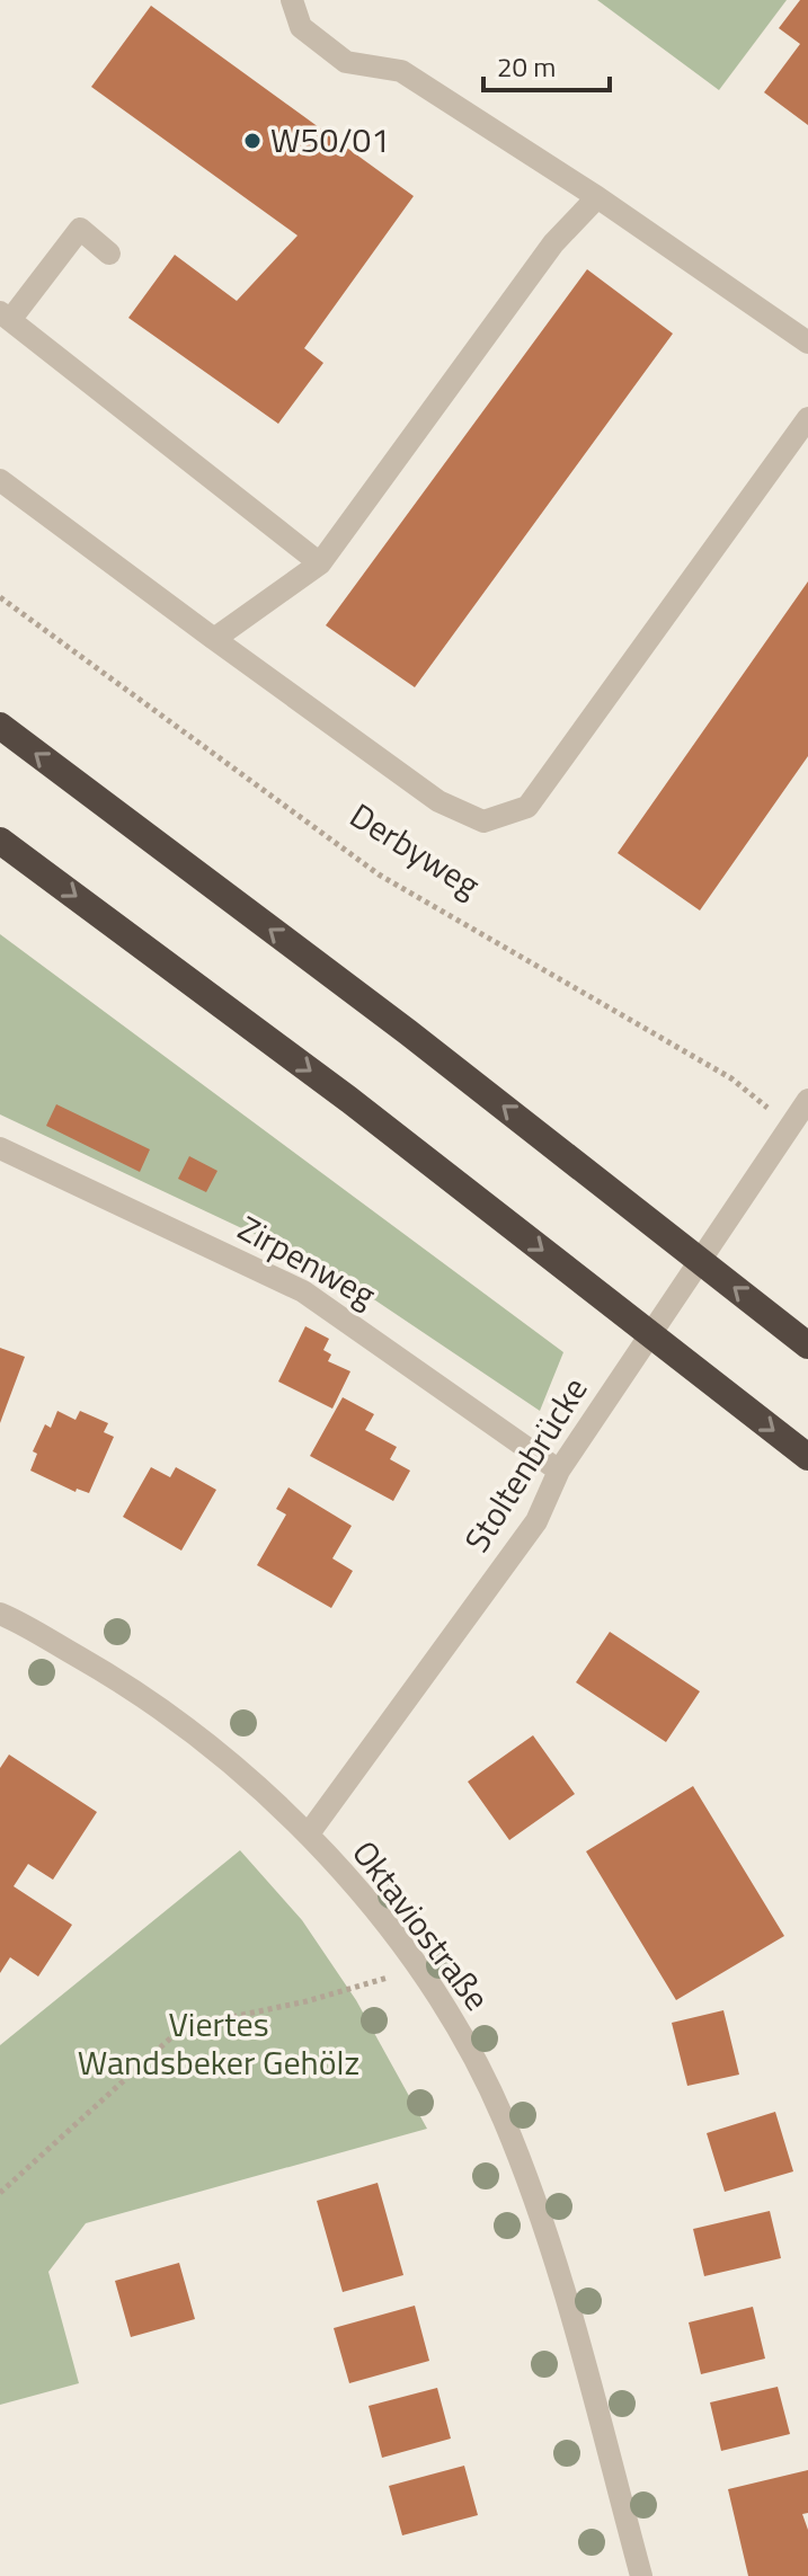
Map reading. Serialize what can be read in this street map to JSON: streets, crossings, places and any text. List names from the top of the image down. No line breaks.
{"streets":{"street":["Zirpenweg","Stoltenbrücke","Oktaviostraße"],"path":["Derbyweg"]},"crossings":[["Derbyweg","Stoltenbrücke"],["Zirpenweg","Stoltenbrücke"],["Stoltenbrücke","Oktaviostraße"]],"parks":["Viertes Wandsbeker Gehölz"],"places":["W50/01"],"scale_bar":"20 m"}
